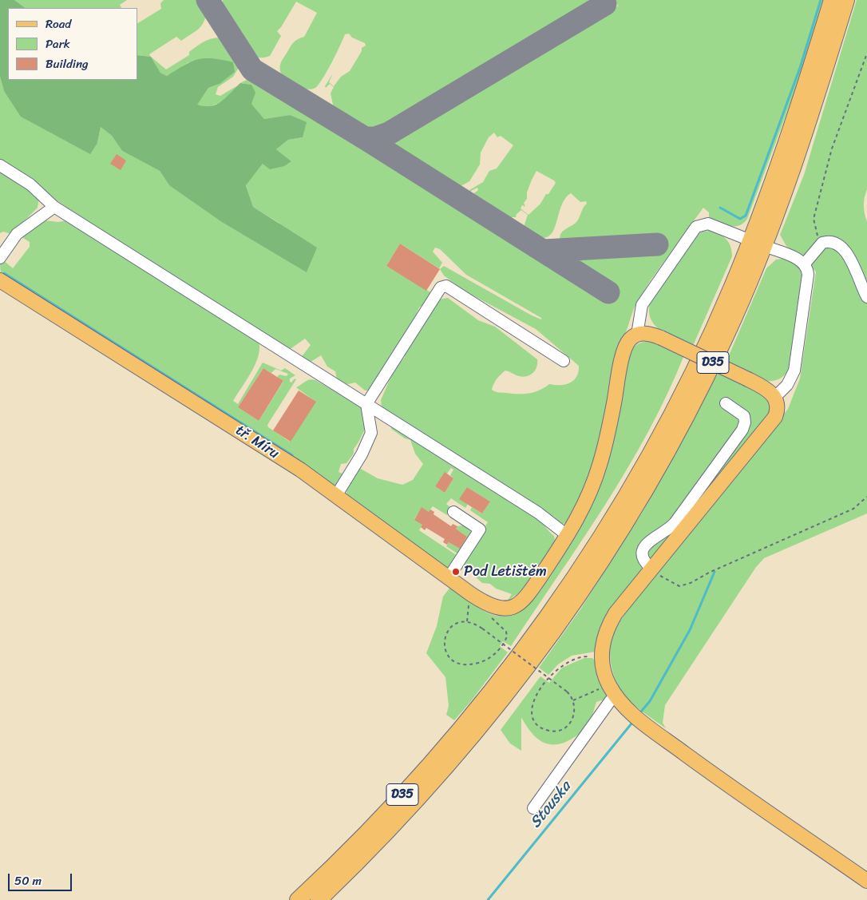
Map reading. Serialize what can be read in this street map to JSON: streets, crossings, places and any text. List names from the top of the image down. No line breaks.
{"streets":{"highway":["D35"],"main road":["tř. Míru"]},"water":["Stouska"],"places":["Pod Letištěm"],"legend":["Road","Park","Building"],"scale_bar":"50 m"}
